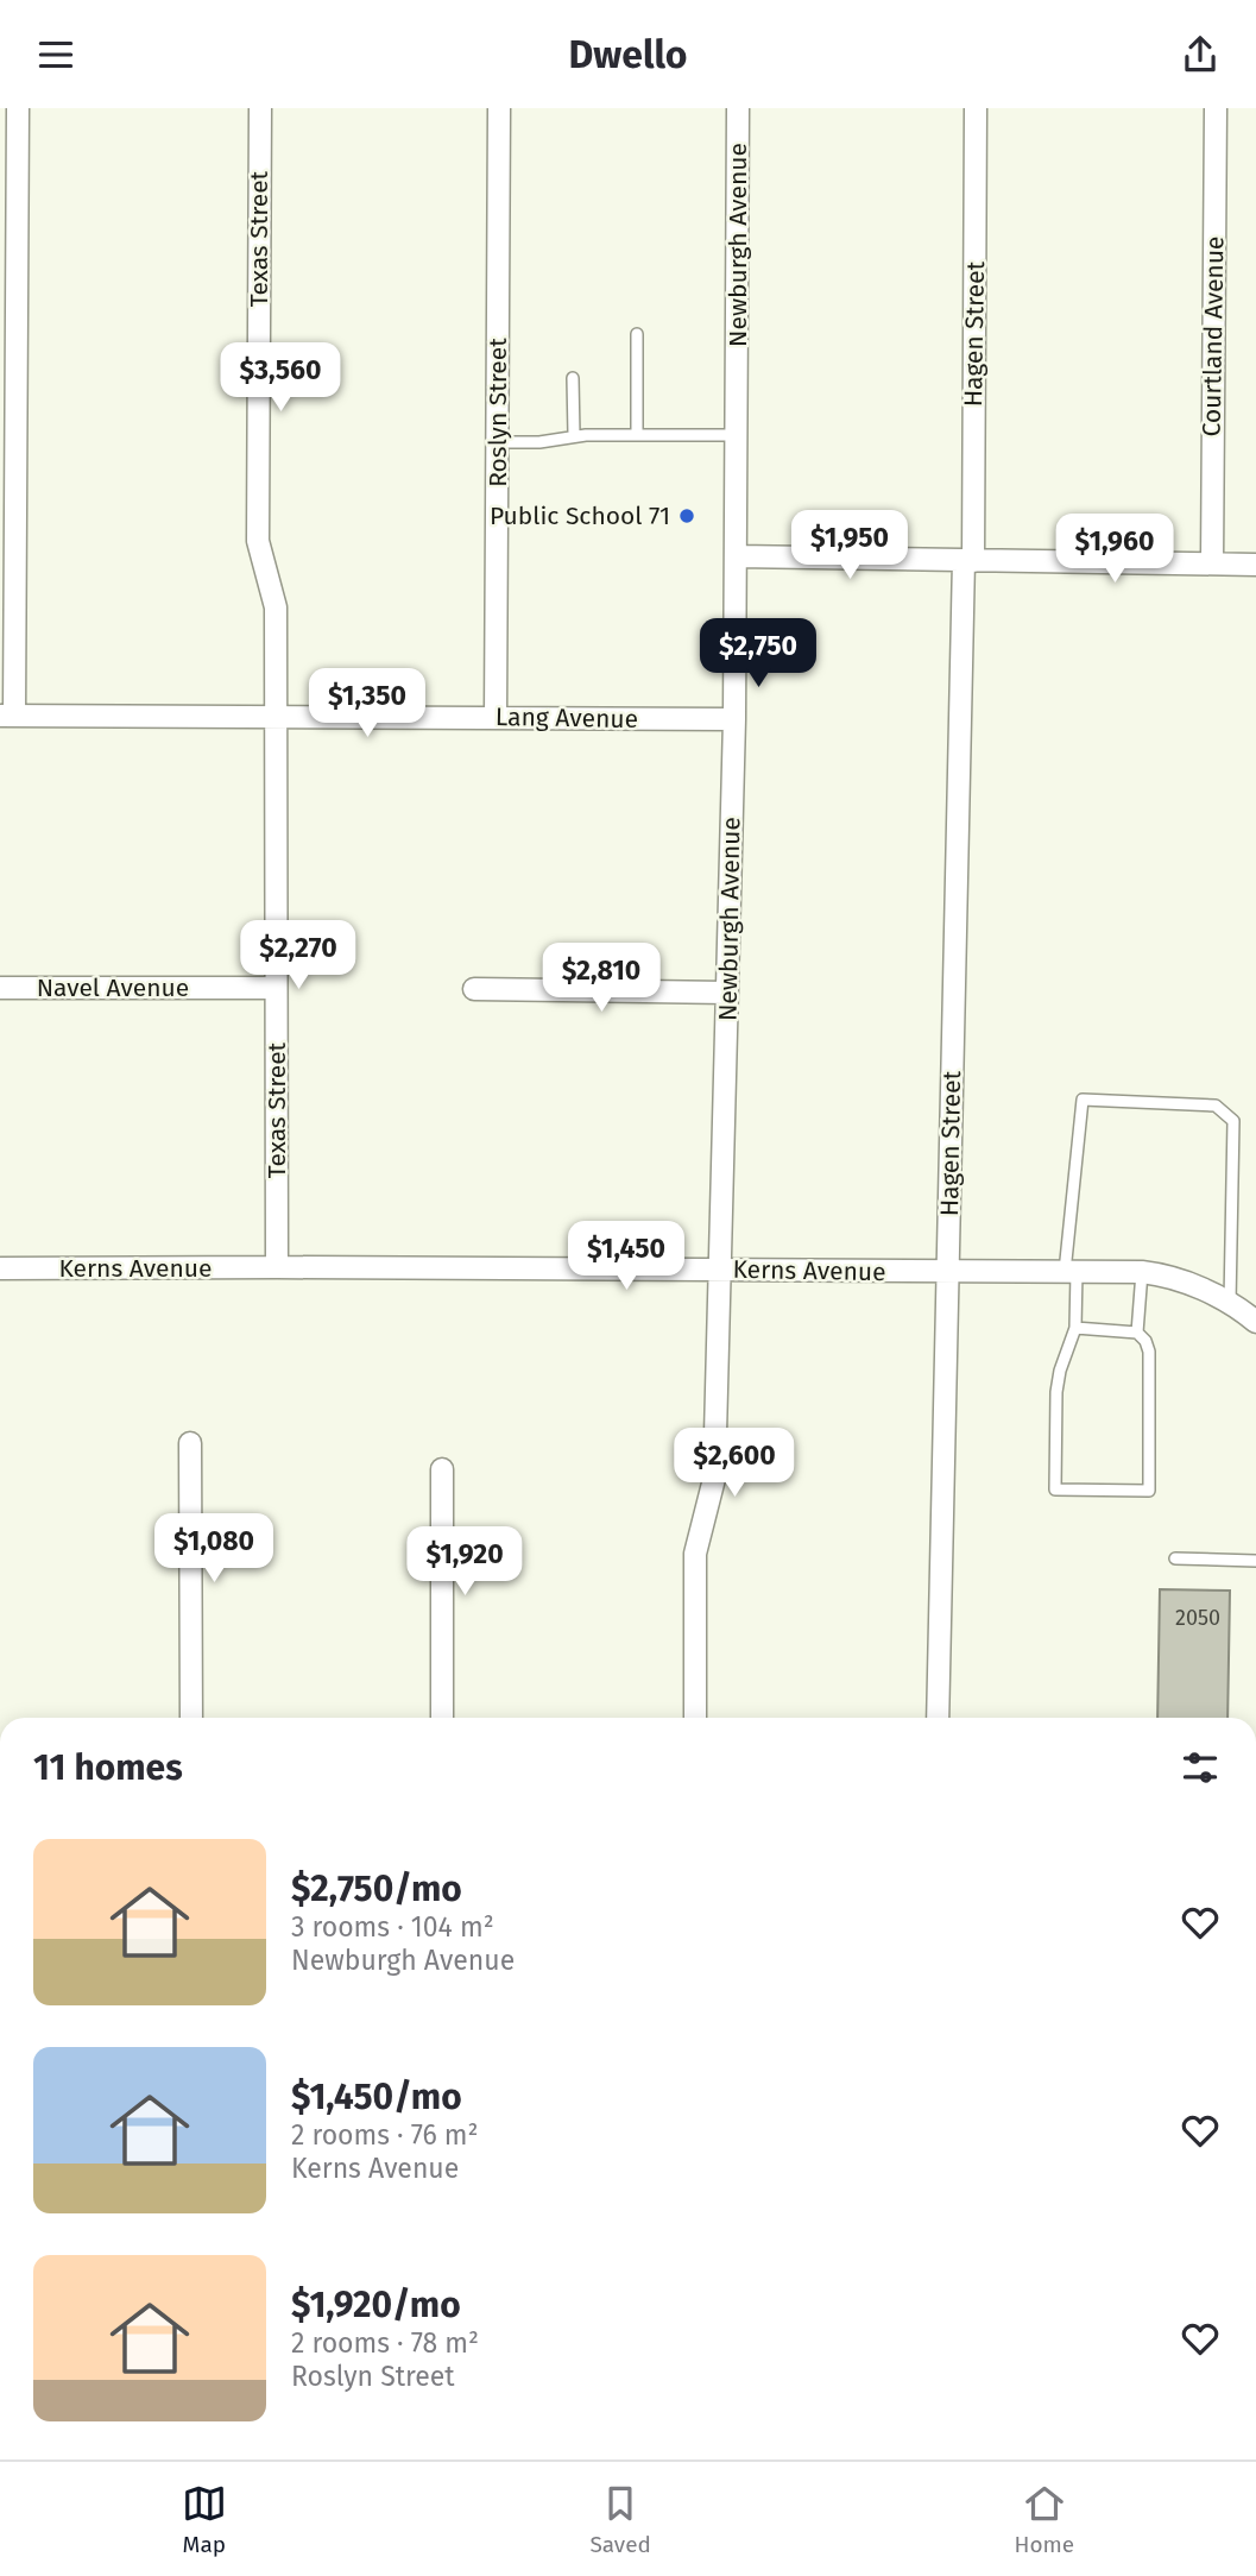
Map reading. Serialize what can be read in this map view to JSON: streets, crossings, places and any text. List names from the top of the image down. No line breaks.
{"streets":{"street":["Texas Street","Newburgh Avenue","Hagen Street","Courtland Avenue","Roslyn Street","Lang Avenue","Navel Avenue","Kerns Avenue"]},"crossings":[["Texas Street","Lang Avenue"],["Texas Street","Navel Avenue"],["Texas Street","Kerns Avenue"],["Newburgh Avenue","Lang Avenue"],["Newburgh Avenue","Kerns Avenue"],["Hagen Street","Kerns Avenue"],["Roslyn Street","Lang Avenue"]],"places":["Public School 71"],"house_numbers":["2050"],"page":{"header":"Dwello","price":["$3,560","$1,950","$1,960","$2,750","$1,350","$2,270","$2,810","$1,450","$2,600","$1,080","$1,920"],"heading":"11 homes","list":[{"name":"$2,750/mo","note":"3 rooms · 104 m² · Newburgh Avenue"},{"name":"$1,450/mo","note":"2 rooms · 76 m² · Kerns Avenue"},{"name":"$1,920/mo","note":"2 rooms · 78 m² · Roslyn Street"}],"tabs":["Map","Saved","Home"]}}
